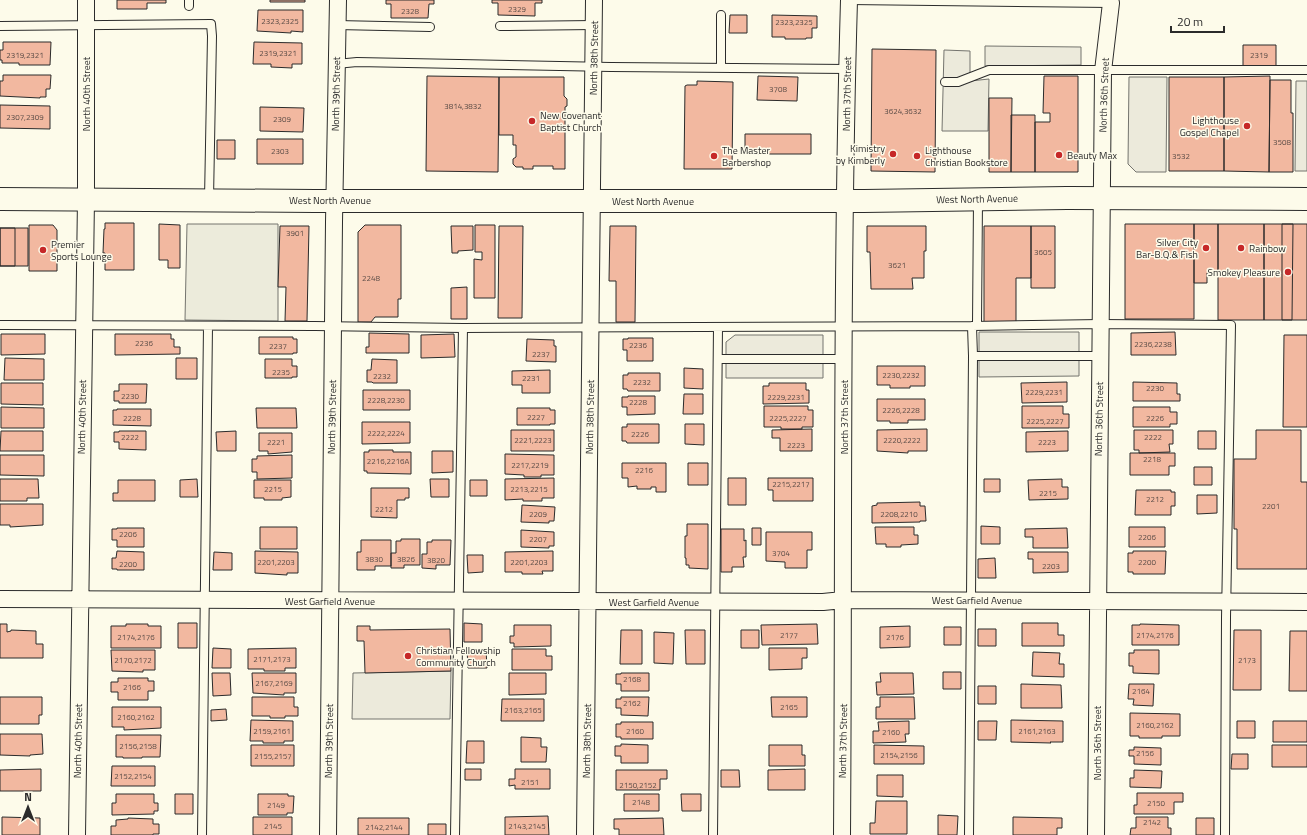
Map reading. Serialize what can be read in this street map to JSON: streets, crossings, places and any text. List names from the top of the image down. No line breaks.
{"streets":{"main road":["West North Avenue"],"street":["North 38th Street","North 40th Street","North 39th Street","North 37th Street","North 36th Street","West Garfield Avenue"]},"crossings":[["North 38th Street","West North Avenue"],["North 38th Street","West Garfield Avenue"],["North 40th Street","West North Avenue"],["North 40th Street","West Garfield Avenue"],["North 39th Street","West North Avenue"],["North 39th Street","West Garfield Avenue"],["North 37th Street","West North Avenue"],["North 37th Street","West Garfield Avenue"],["North 36th Street","West North Avenue"],["North 36th Street","West Garfield Avenue"]],"places":["New Covenant Baptist Church","Lighthouse Gospel Chapel","Kimistry by Kimberly","Beauty Max","The Master Barbershop","Lighthouse Christian Bookstore","Silver City Bar-B.Q.& Fish","Rainbow","Premier Sports Lounge","Smokey Pleasure","Christian Fellowship Community Church"],"house_numbers":["2329","2328","2323,2325","2323,2325","2319,2321","2319,2321","2319","3708","3814,3832","3624,3632","2307,2309","2309","3508","2303","3532","3901","3605","3621","2248","2236","2236,2238","2236","2237","2237","2235","2230,2232","2232","2231","2232","2230","2229,2231","2230","2229,2231","2228,2230","2228","2226,2228","2227","2228","2225,2227","2226","2225,2227","2222,2224","2226","2222","2222","2221,2223","2220,2222","2221","2223","2223","2218","2216,2216A","2217,2219","2216","2215,2217","2215","2213,2215","2215","2212","2201","2212","2209","2208,2210","2206","2206","2207","3704","3830","3826","3820","2201,2203","2201,2203","2200","2200","2203","2177","2174,2176","2174,2176","2176","2171,2173","2170,2172","2173","2168","2167,2169","2166","2164","2162","2165","2163,2165","2160,2162","2160,2162","2159,2161","2160","2161,2163","2160","2156,2158","2156","2154,2156","2155,2157","2152,2154","2151","2150,2152","2148","2150","2149","2142","2145","2143,2145","2142,2144"],"scale_bar":"20 m","north":"top"}
